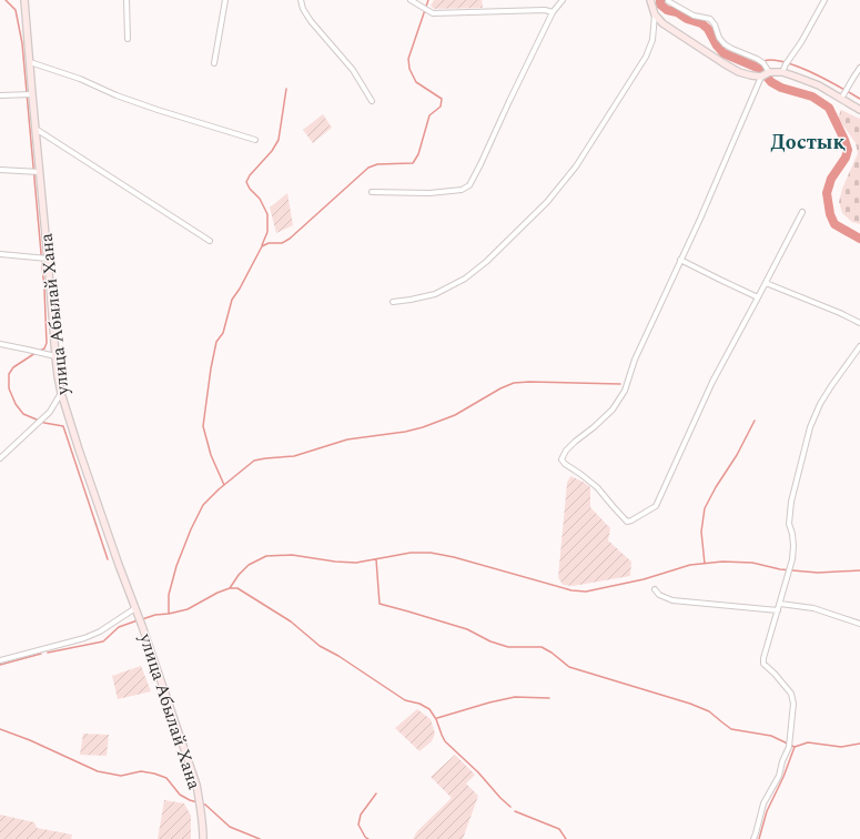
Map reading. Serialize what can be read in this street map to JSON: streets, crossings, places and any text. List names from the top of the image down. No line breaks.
{"streets":{"main road":["улица Абылай Хана"]},"districts":["Достық"]}
